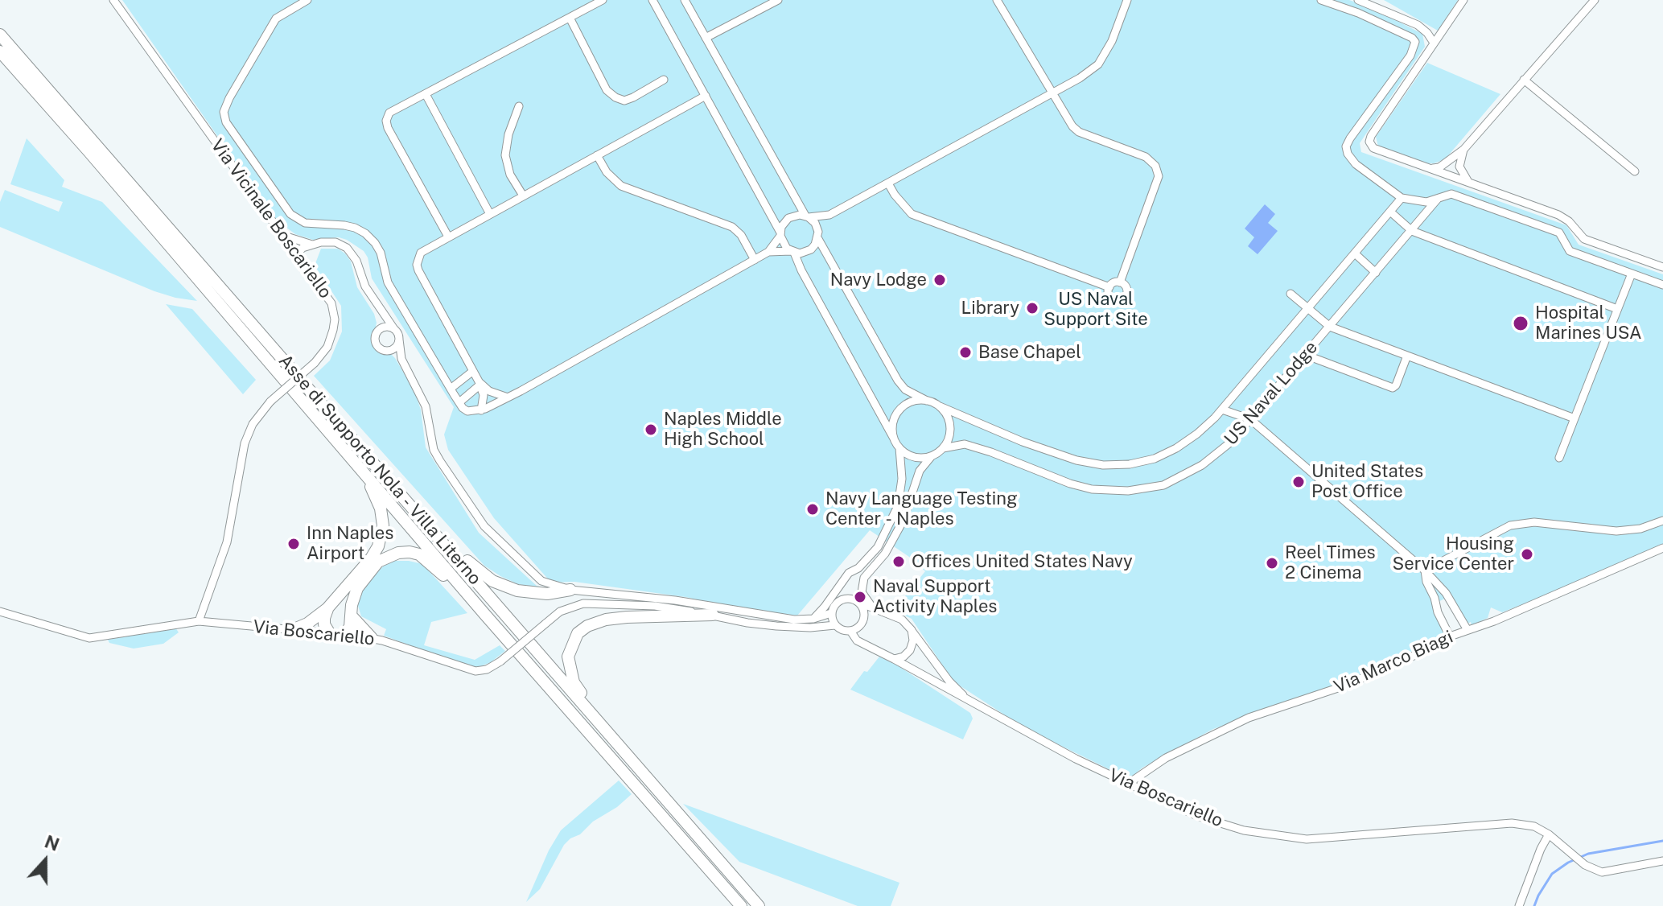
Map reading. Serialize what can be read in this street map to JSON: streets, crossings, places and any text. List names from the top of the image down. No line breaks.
{"streets":{"highway":["Asse di Supporto Nola - Villa Literno"],"street":["Via Vicinale Boscariello","US Naval Lodge","Via Boscariello","Via Marco Biagi"]},"crossings":[["Via Vicinale Boscariello","Via Boscariello"],["Via Boscariello","Via Marco Biagi"]],"parks":["US Naval Support Site"],"places":["Navy Lodge","Library","Hospital Marines USA","Base Chapel","Naples Middle High School","United States Post Office","Navy Language Testing Center - Naples","Inn Naples Airport","Housing Service Center","Offices United States Navy","Reel Times 2 Cinema","Naval Support Activity Naples"],"north":"top"}
